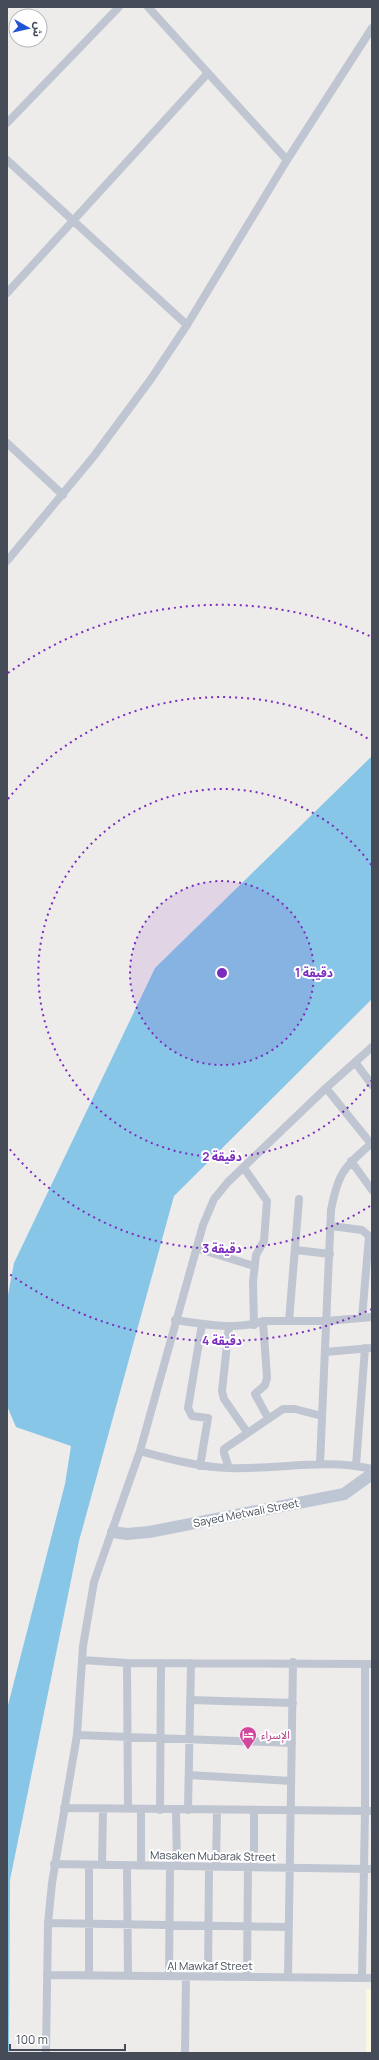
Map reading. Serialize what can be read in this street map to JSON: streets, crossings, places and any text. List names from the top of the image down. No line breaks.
{"streets":{"street":["Sayed Metwali Street","Masaken Mubarak Street","Al Mawkaf Street"]},"places":{"hotel":["الإسراء"]},"scale_bar":"100 m","north":"right","rings":["1 دقيقة","2 دقيقة","3 دقيقة","4 دقيقة"]}
